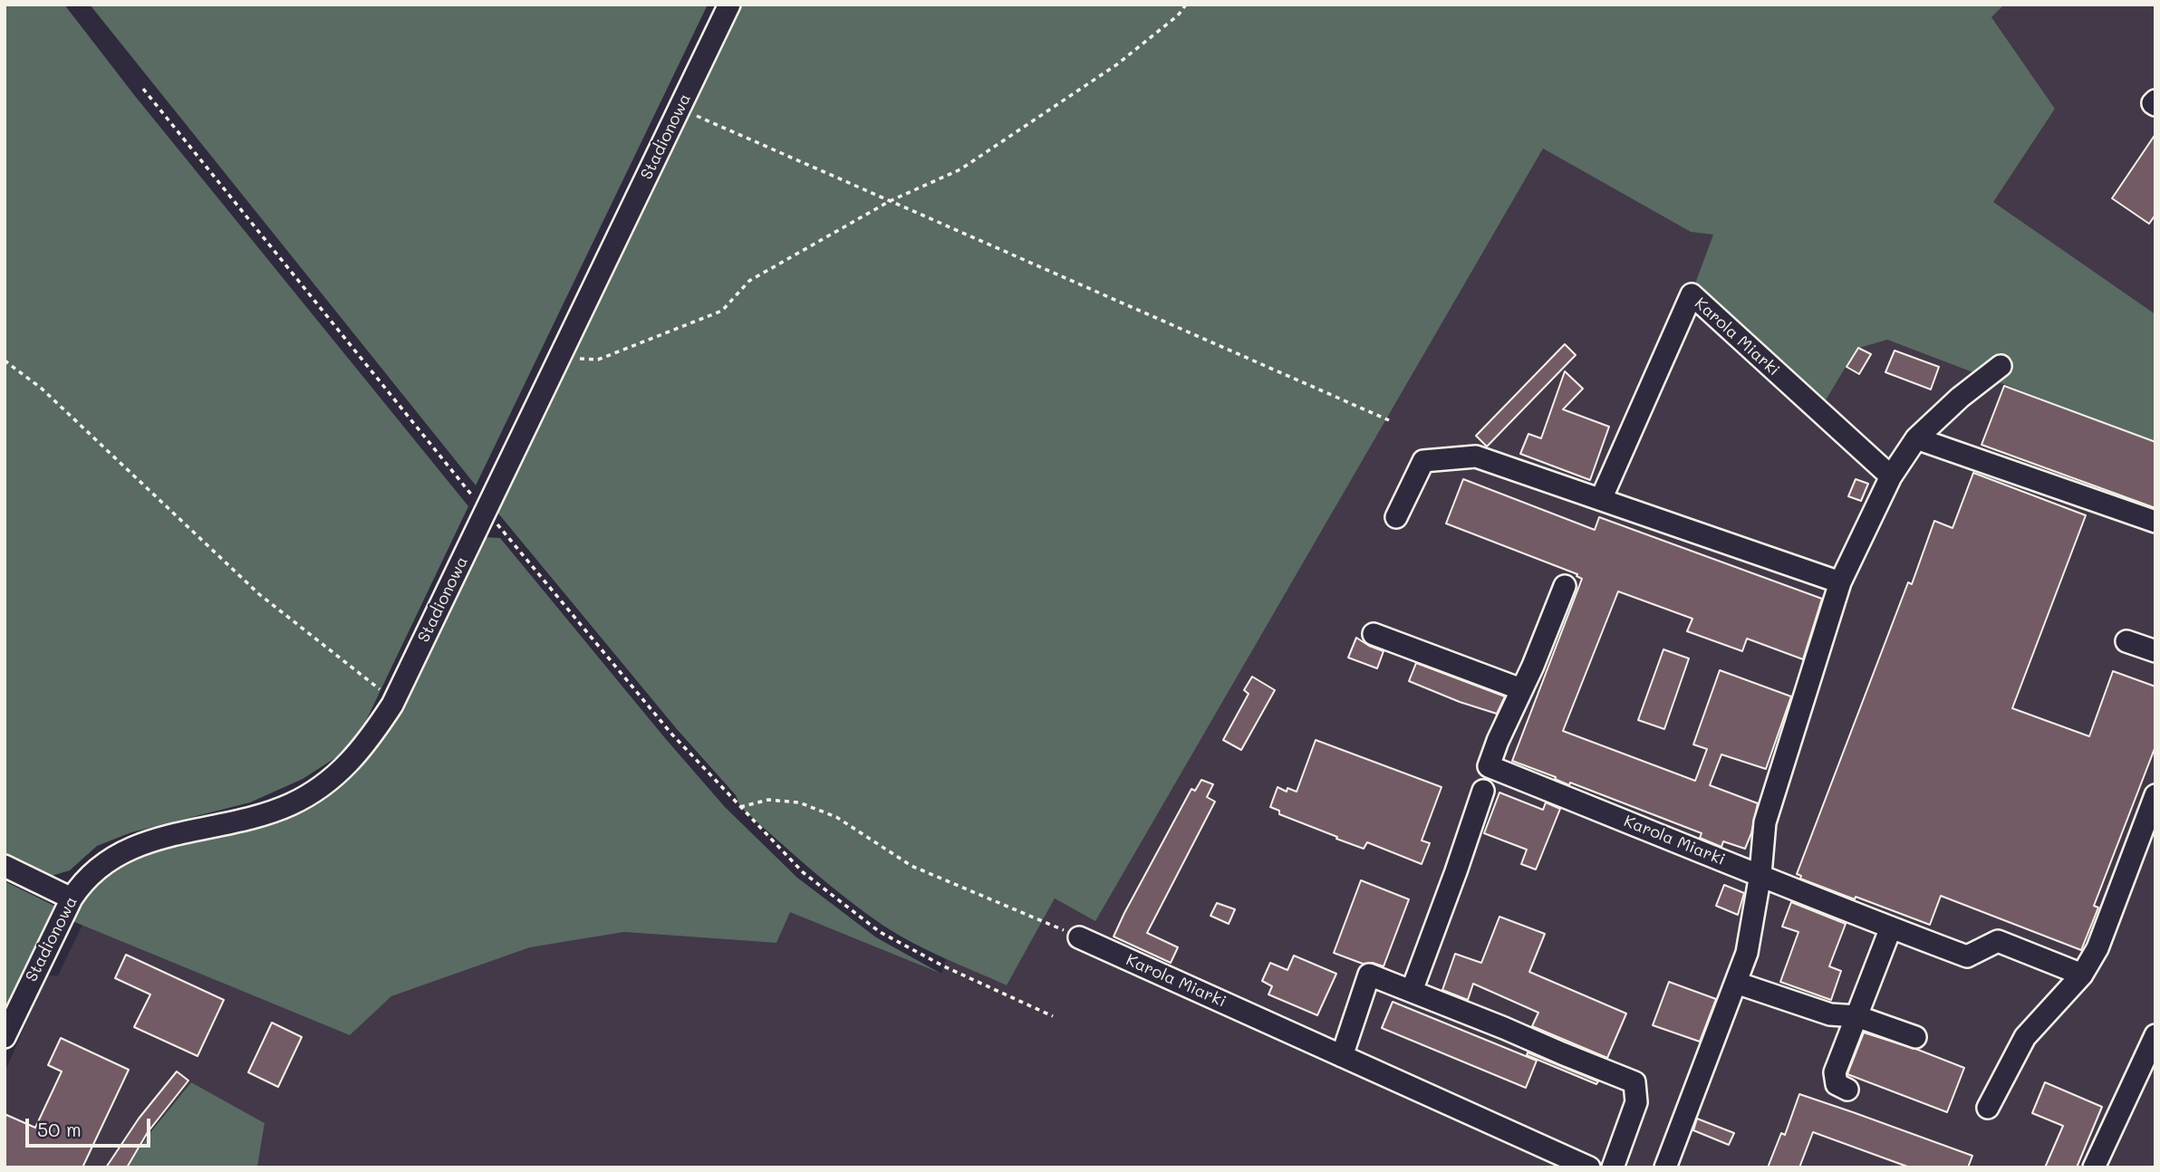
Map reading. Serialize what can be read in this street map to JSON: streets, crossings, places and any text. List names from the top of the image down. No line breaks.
{"streets":{"street":["Stadionowa","Karola Miarki"]},"scale_bar":"50 m"}
